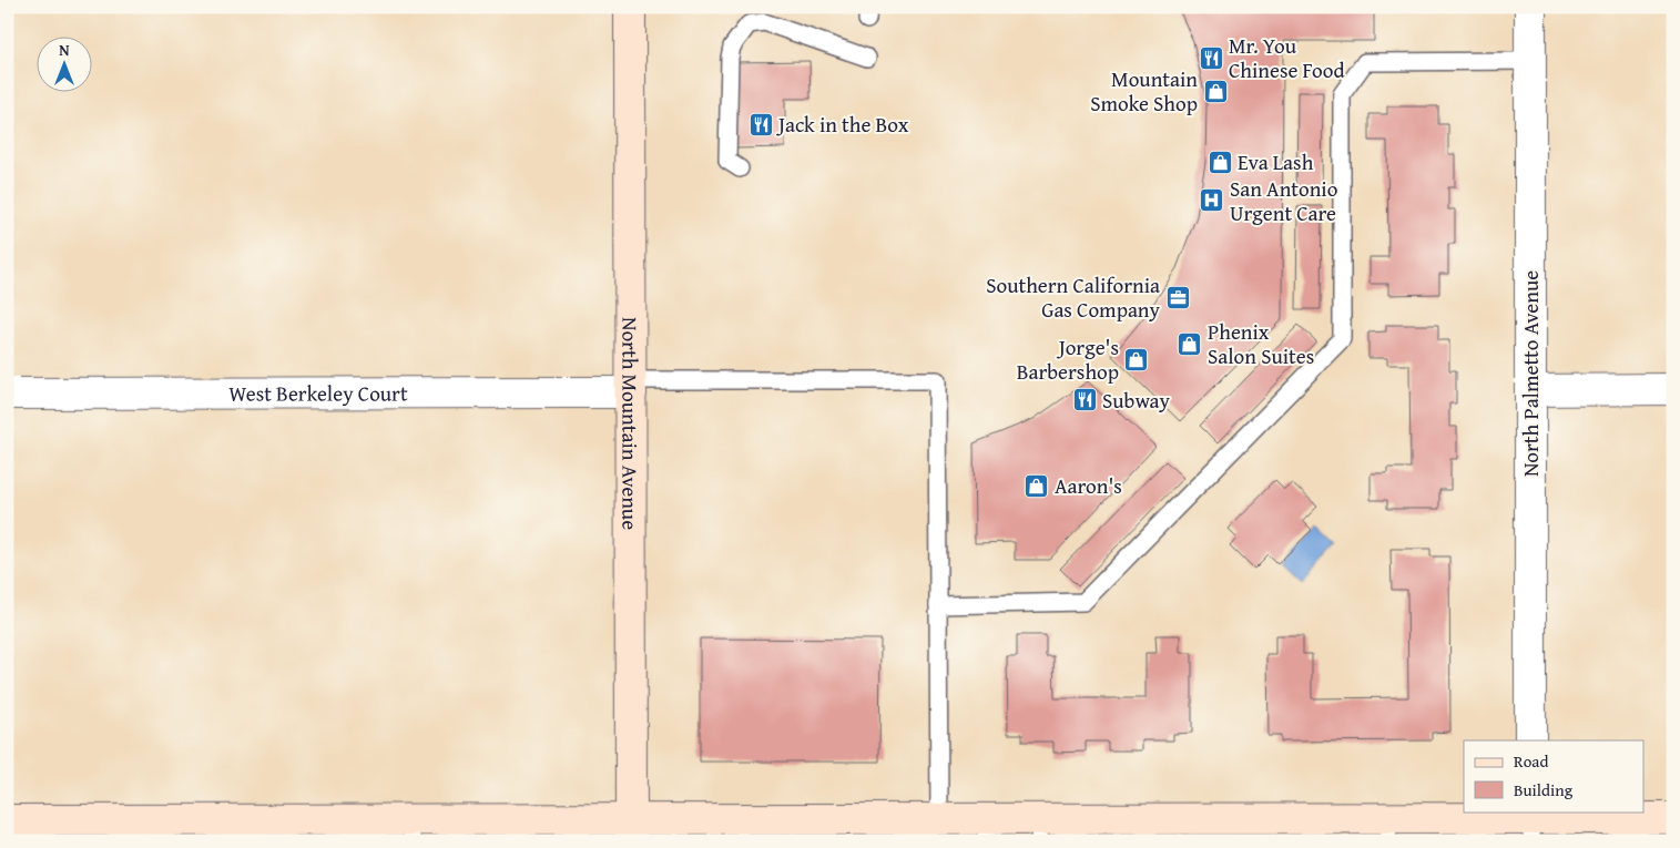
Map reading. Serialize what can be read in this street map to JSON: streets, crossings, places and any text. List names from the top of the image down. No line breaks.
{"streets":{"street":["North Palmetto Avenue","West Berkeley Court","North Mountain Avenue"]},"crossings":[["West Berkeley Court","North Mountain Avenue"]],"places":{"restaurant":["Mr. You Chinese Food","Jack in the Box","Subway"],"shop":["Mountain Smoke Shop","Eva Lash","Phenix Salon Suites","Jorge's Barbershop","Aaron's"],"hospital":["San Antonio Urgent Care"],"office":["Southern California Gas Company"]},"legend":["Road","Building"],"north":"top"}
